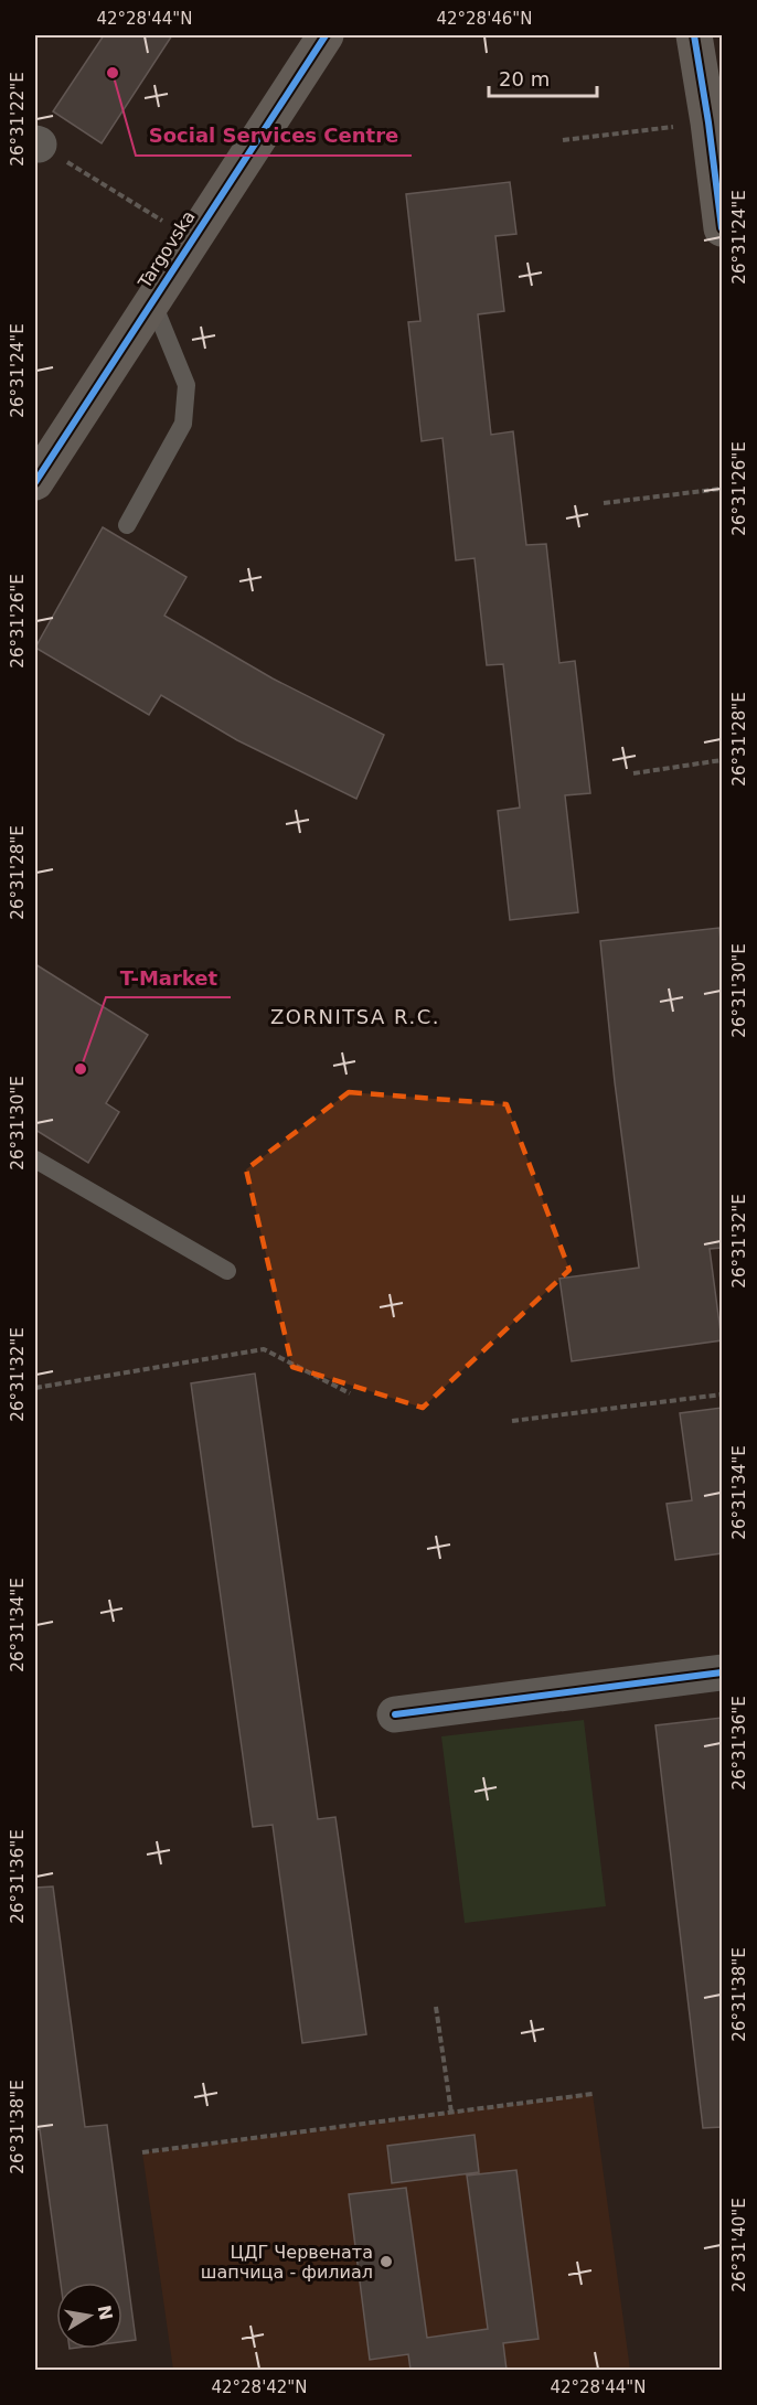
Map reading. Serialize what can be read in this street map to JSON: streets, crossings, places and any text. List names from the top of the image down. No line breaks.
{"streets":{"street":["Targovska"]},"districts":["ZORNITSA R.C."],"places":["Social Services Centre","T-Market","ЦДГ Червената шапчица - филиал"],"scale_bar":"20 m","north":"right","coordinates":["42°28'44\"N","42°28'46\"N","26°31'22\"E","26°31'24\"E","26°31'26\"E","26°31'28\"E","26°31'30\"E","26°31'32\"E","26°31'34\"E","26°31'36\"E","26°31'38\"E","26°31'40\"E","42°28'42\"N"]}
